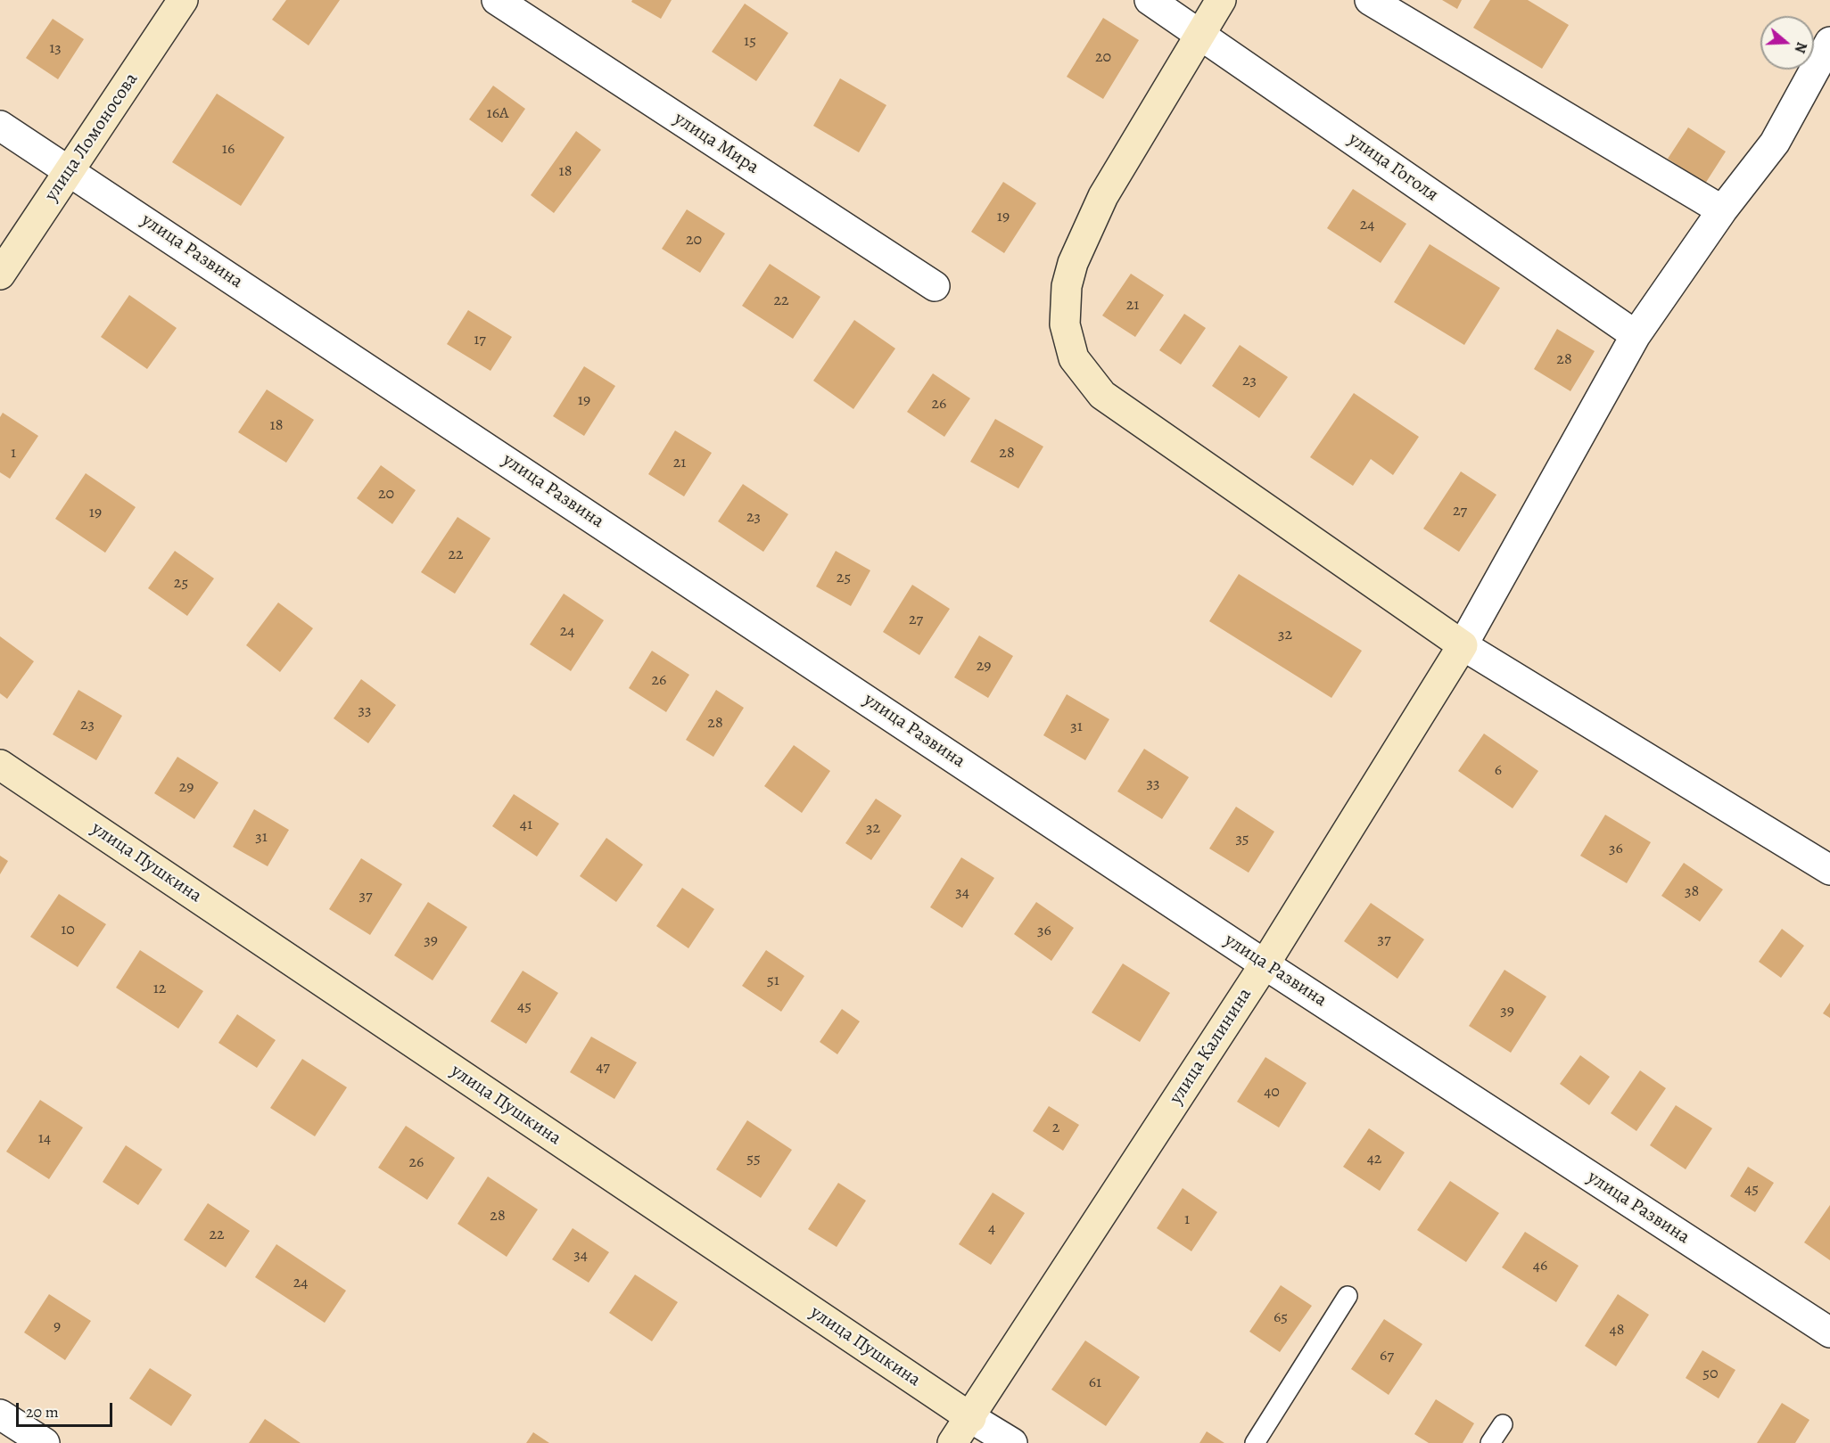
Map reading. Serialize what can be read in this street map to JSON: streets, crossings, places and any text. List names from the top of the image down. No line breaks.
{"streets":{"street":["улица Ломоносова","улица Мира","улица Гоголя","улица Развина","улица Пушкина","улица Калинина"]},"crossings":[["улица Ломоносова","улица Развина"],["улица Развина","улица Калинина"],["улица Пушкина","улица Калинина"]],"house_numbers":["15","13","20","16А","16","18","19","24","20","22","21","17","28","23","19","26","18","1","28","21","20","27","19","23","22","25","25","27","24","32","29","26","33","28","23","31","6","33","29","41","32","31","35","36","38","34","37","10","36","37","39","51","12","45","39","47","40","2","14","55","42","26","45","28","1","4","22","34","46","24","65","9","48","67","50","61"],"scale_bar":"20 m","north":"right"}
